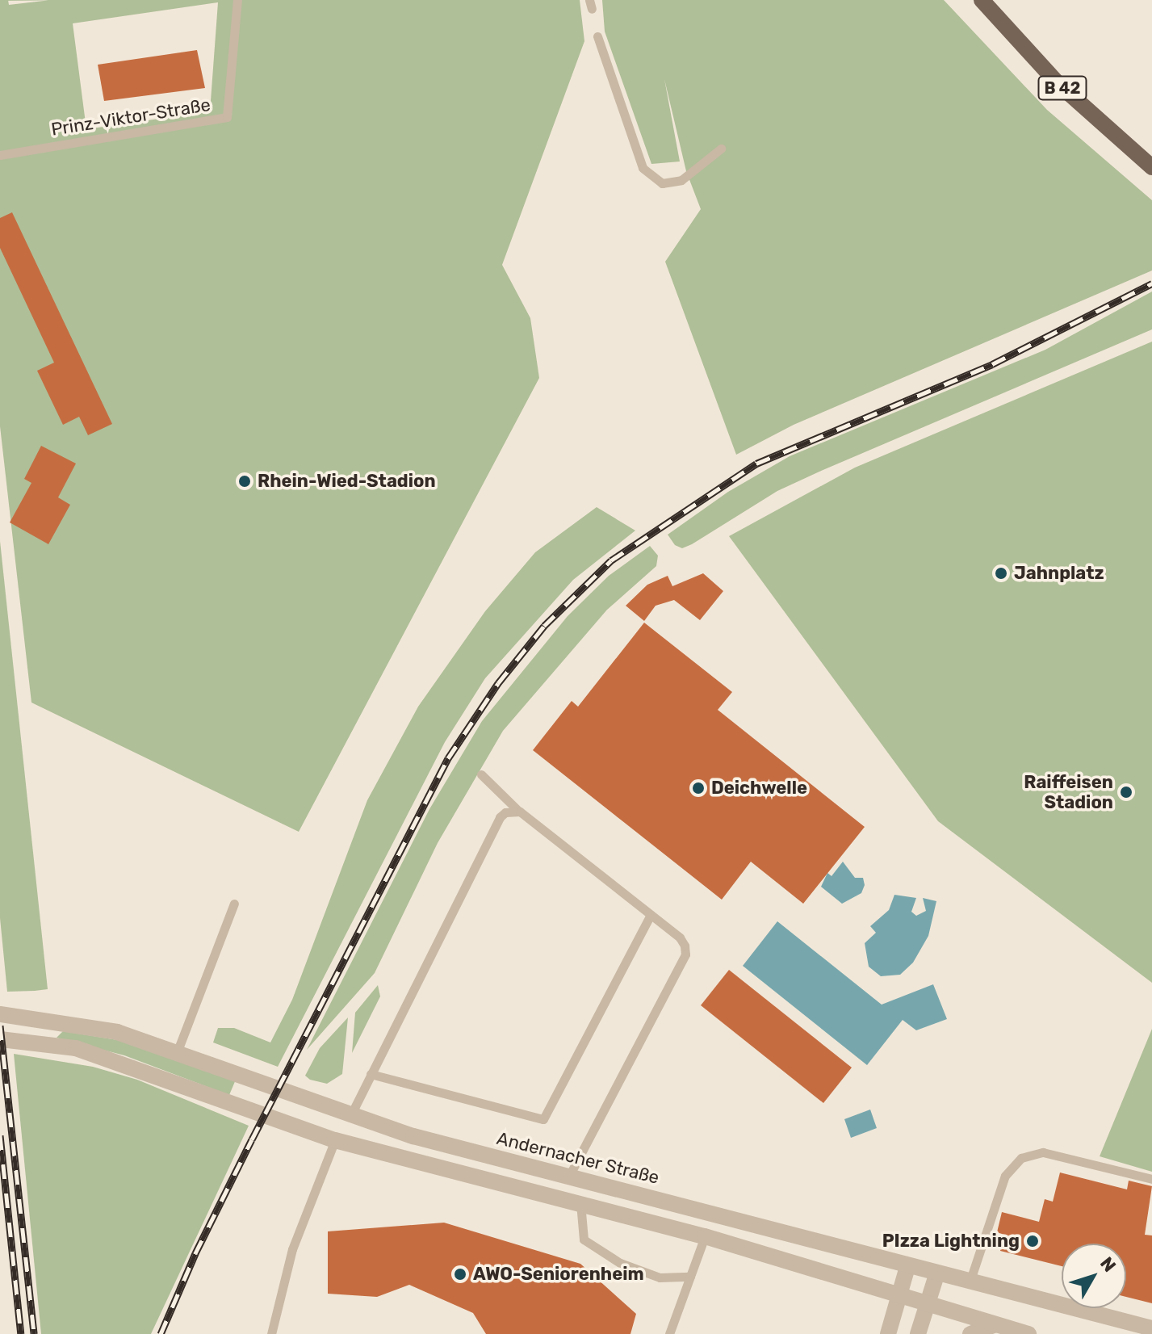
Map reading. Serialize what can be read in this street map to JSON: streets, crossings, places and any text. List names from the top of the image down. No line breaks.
{"streets":{"main road":["B 42"],"street":["Andernacher Straße"],"lane":["Prinz-Viktor-Straße"]},"places":["Rhein-Wied-Stadion","Jahnplatz","Deichwelle","Raiffeisen Stadion","PIzza Lightning","AWO-Seniorenheim"],"north":"top right"}
